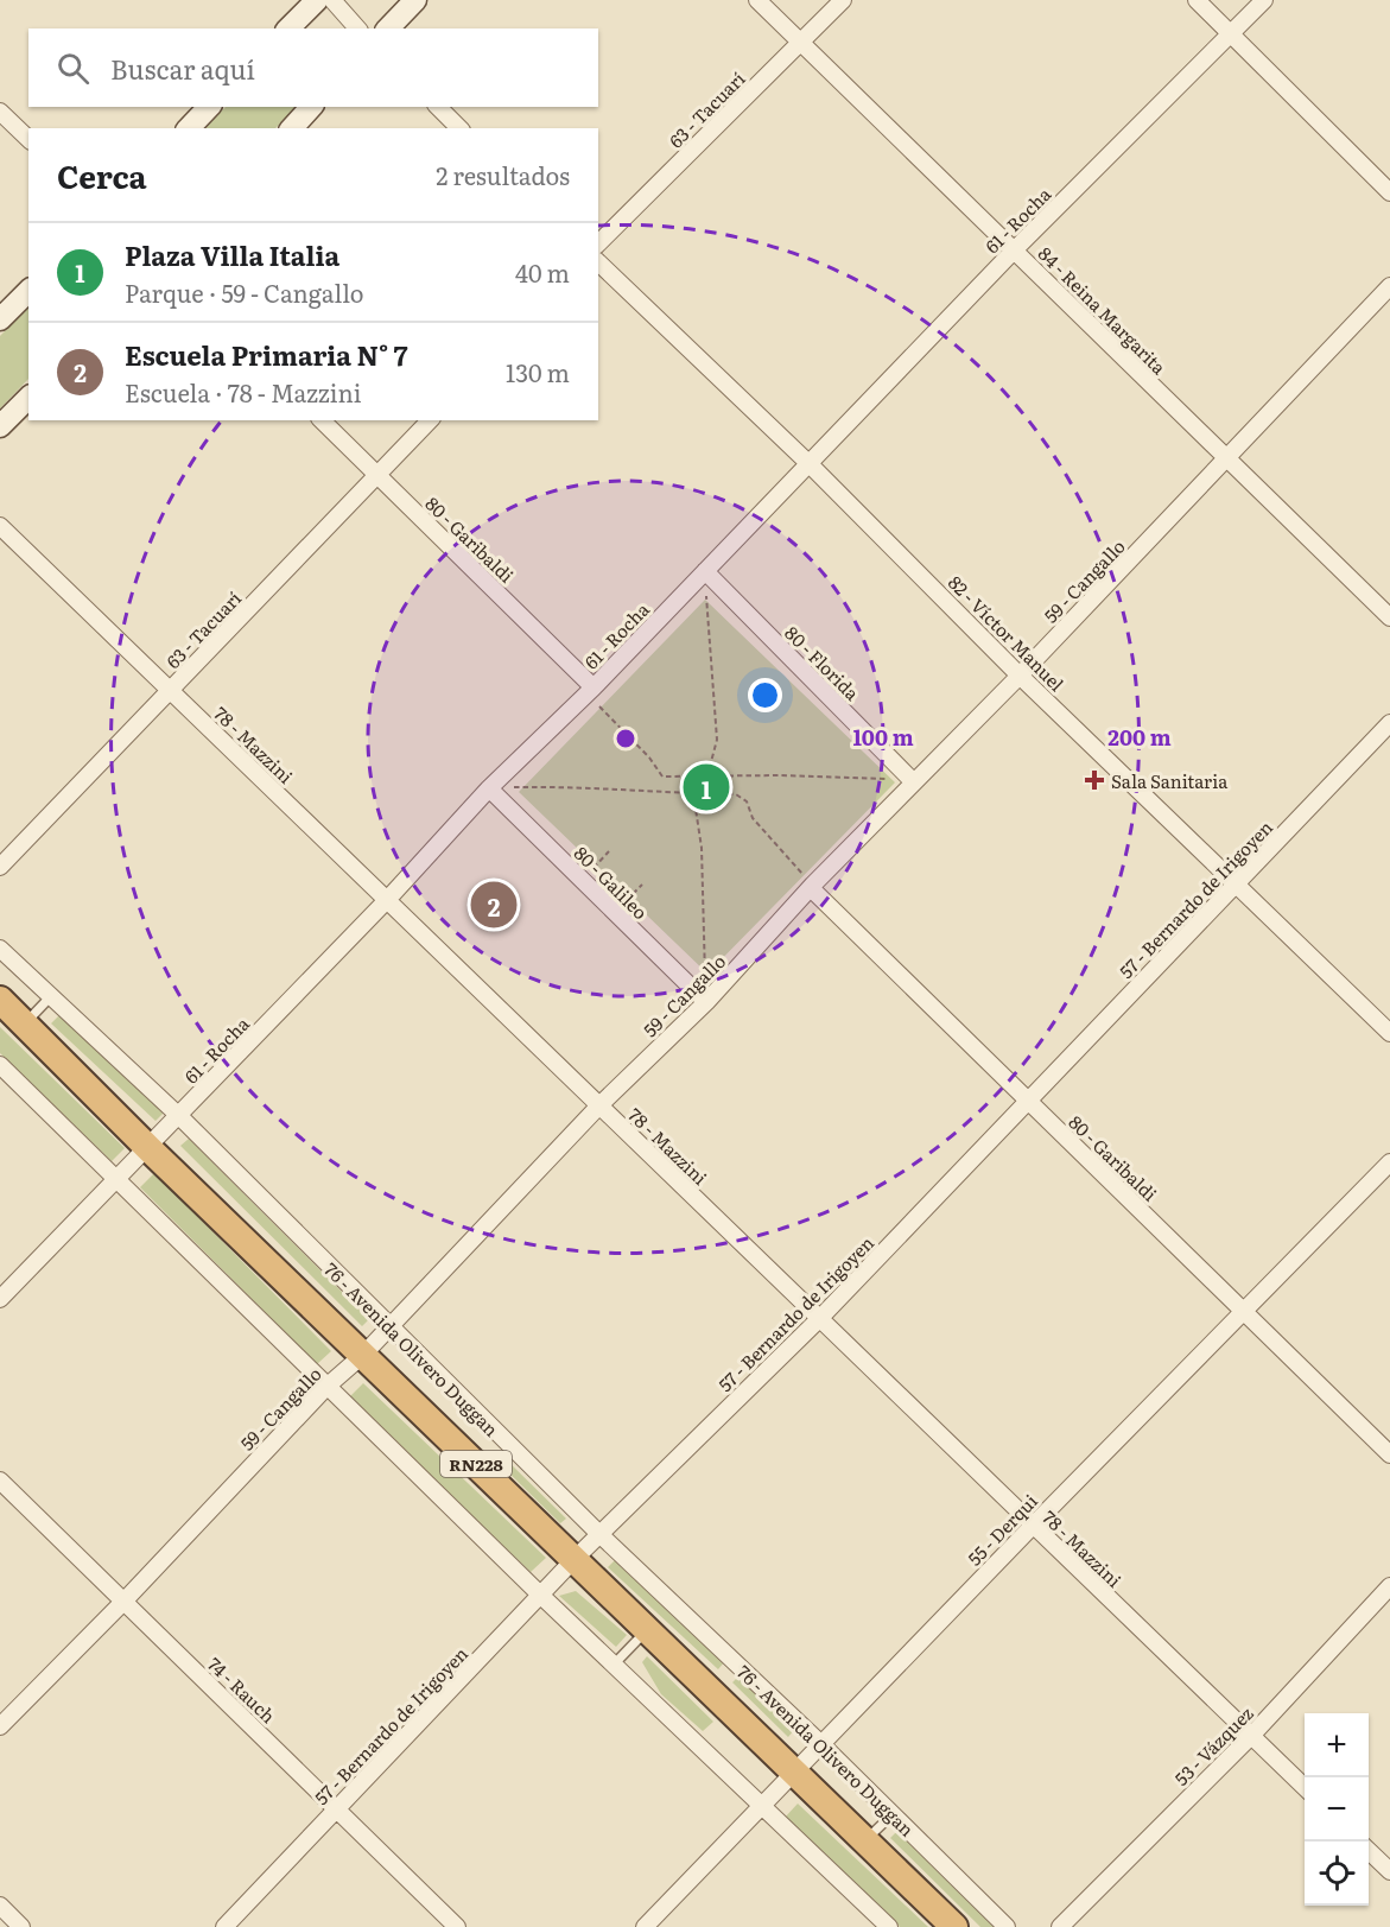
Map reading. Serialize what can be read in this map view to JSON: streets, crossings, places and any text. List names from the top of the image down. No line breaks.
{"streets":{"highway":["76 - Avenida Olivero Duggan","RN228"],"street":["63 - Tacuarí","61 - Rocha","84 - Reina Margarita","80 - Garibaldi","59 - Cangallo","82 - Víctor Manuel","80 - Florida","78 - Mazzini","80 - Galileo","57 - Bernardo de Irigoyen","55 - Derqui","74 - Rauch","53 - Vázquez"]},"crossings":[["63 - Tacuarí","84 - Reina Margarita"],["63 - Tacuarí","80 - Garibaldi"],["63 - Tacuarí","78 - Mazzini"],["61 - Rocha","84 - Reina Margarita"],["61 - Rocha","80 - Garibaldi"],["61 - Rocha","82 - Víctor Manuel"],["61 - Rocha","80 - Florida"],["61 - Rocha","78 - Mazzini"],["61 - Rocha","80 - Galileo"],["61 - Rocha","76 - Avenida Olivero Duggan"],["84 - Reina Margarita","59 - Cangallo"],["80 - Garibaldi","59 - Cangallo"],["80 - Garibaldi","57 - Bernardo de Irigoyen"],["80 - Garibaldi","55 - Derqui"],["59 - Cangallo","82 - Víctor Manuel"],["59 - Cangallo","80 - Florida"],["59 - Cangallo","78 - Mazzini"],["59 - Cangallo","80 - Galileo"],["59 - Cangallo","76 - Avenida Olivero Duggan"],["59 - Cangallo","74 - Rauch"],["82 - Víctor Manuel","57 - Bernardo de Irigoyen"],["78 - Mazzini","57 - Bernardo de Irigoyen"],["78 - Mazzini","55 - Derqui"],["78 - Mazzini","53 - Vázquez"],["57 - Bernardo de Irigoyen","76 - Avenida Olivero Duggan"],["57 - Bernardo de Irigoyen","74 - Rauch"],["76 - Avenida Olivero Duggan","55 - Derqui"]],"places":{"health":["Sala Sanitaria"]},"page":{"search":"Buscar aquí","heading":["Cerca","2 resultados"],"list":[{"mark":"1","name":"Plaza Villa Italia","note":"Parque · 59 - Cangallo","value":"40 m"},{"mark":"2","name":"Escuela Primaria N° 7","note":"Escuela · 78 - Mazzini","value":"130 m"}],"pins":["1","2"],"map_buttons":["+","−"]},"rings":["100 m","200 m"]}
